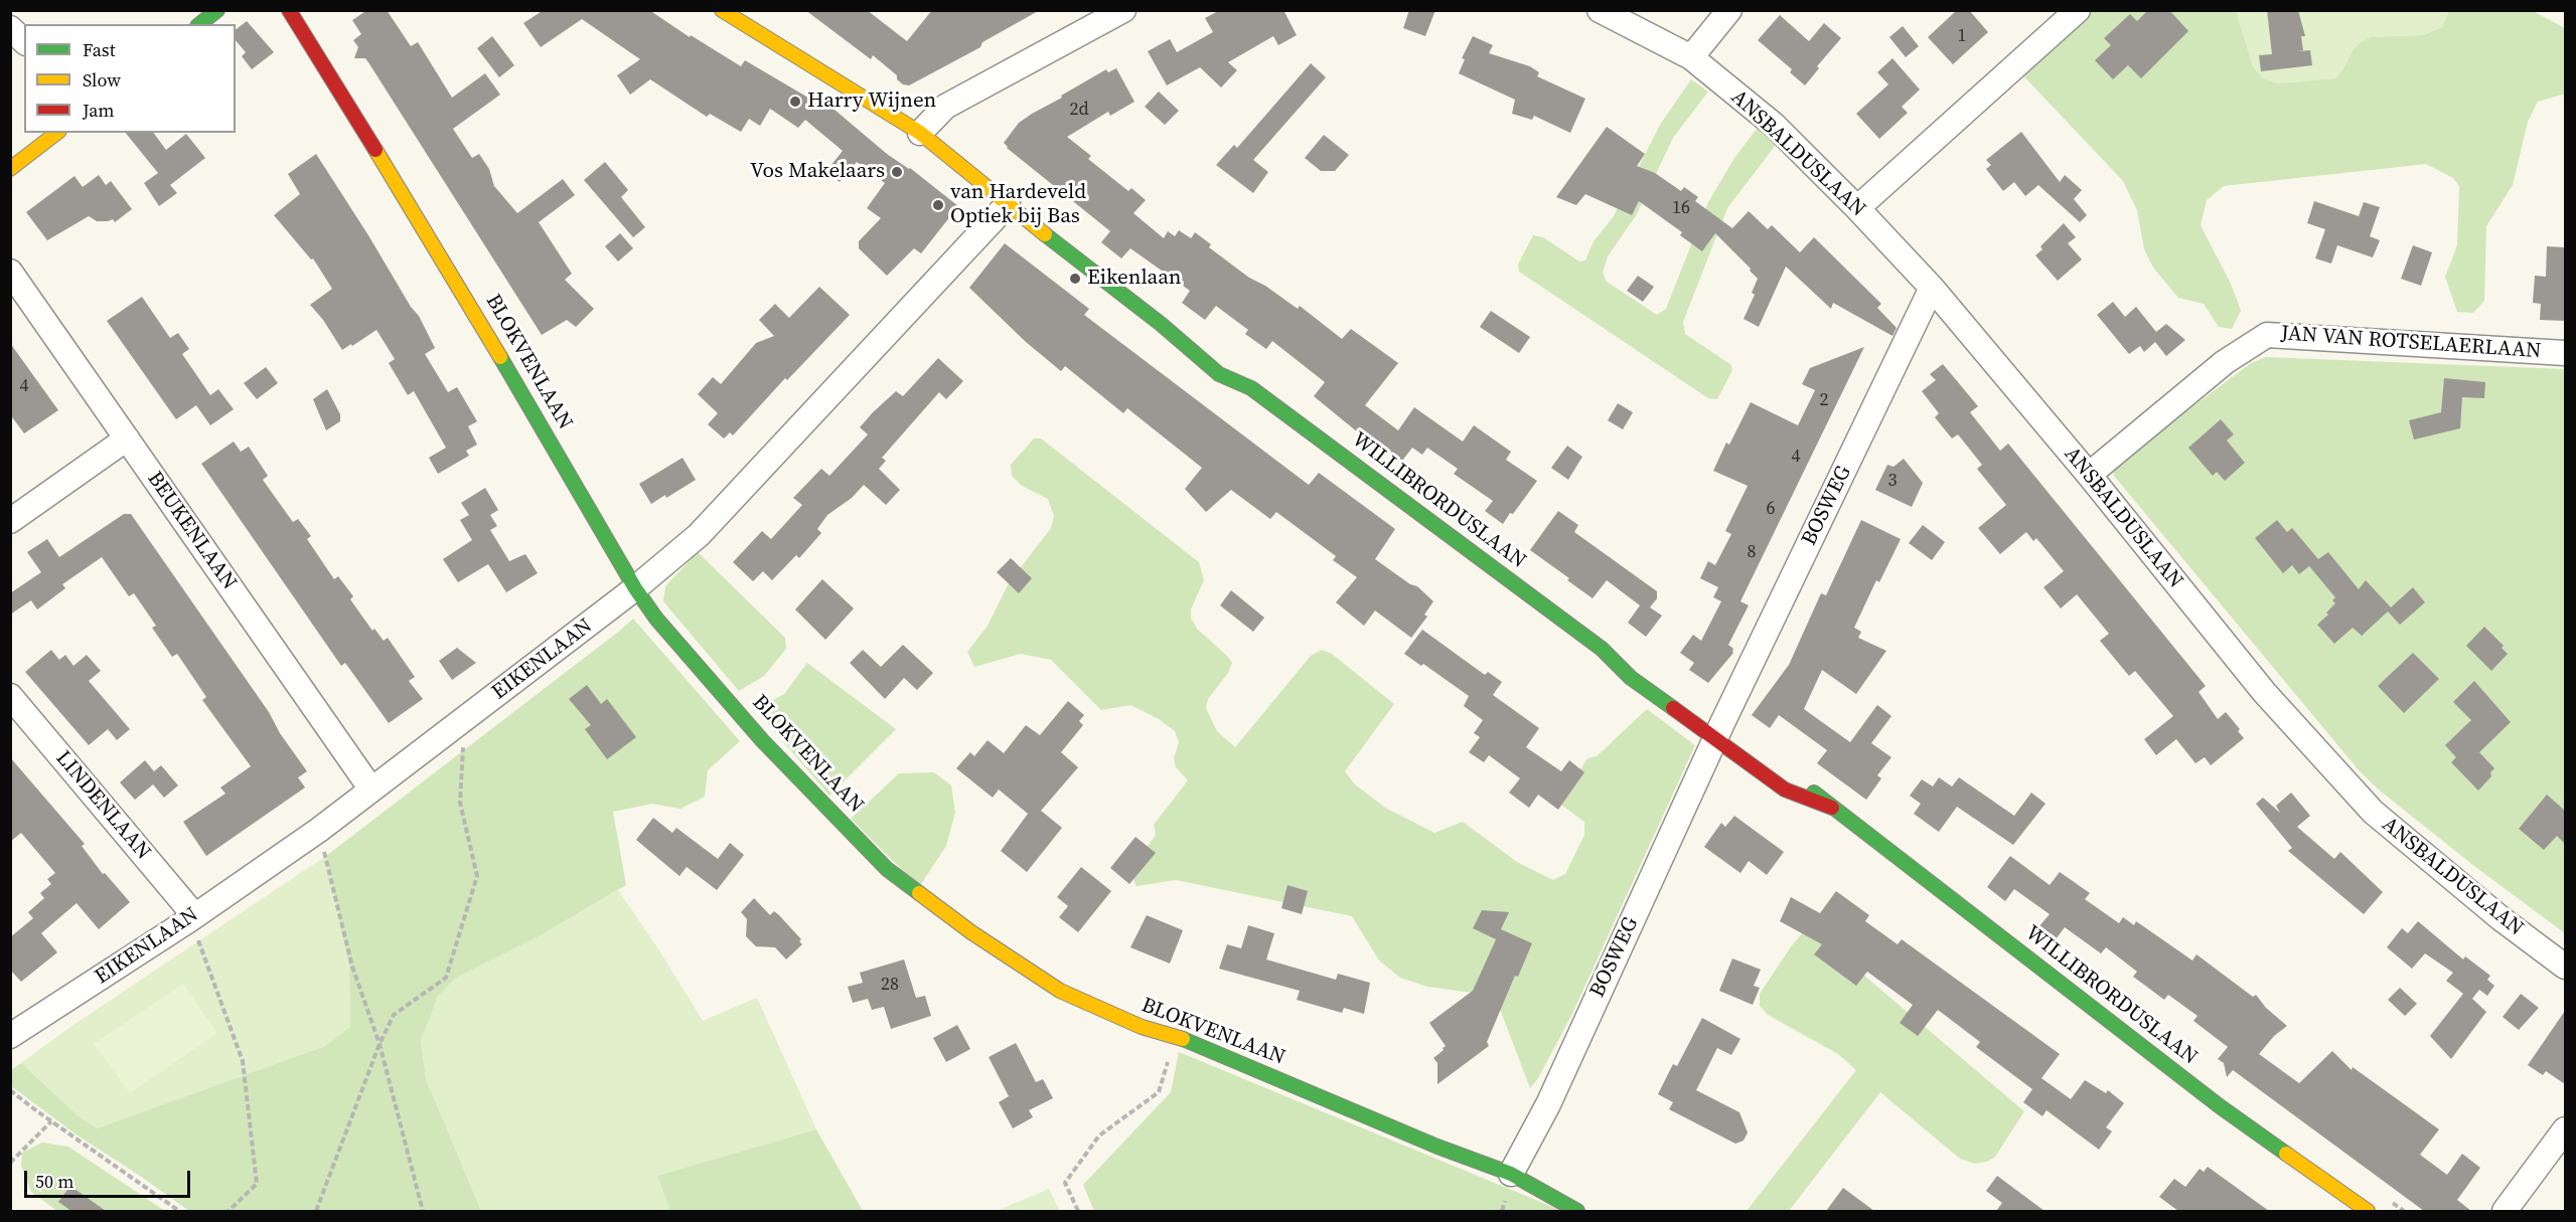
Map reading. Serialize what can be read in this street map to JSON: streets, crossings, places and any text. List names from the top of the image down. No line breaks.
{"streets":{"main road":["BLOKVENLAAN","WILLIBRORDUSLAAN"],"street":["ANSBALDUSLAAN","JAN VAN ROTSELAERLAAN","BOSWEG","BEUKENLAAN","EIKENLAAN","LINDENLAAN"]},"crossings":[["ANSBALDUSLAAN","JAN VAN ROTSELAERLAAN"],["ANSBALDUSLAAN","BOSWEG"],["BLOKVENLAAN","BOSWEG"],["BLOKVENLAAN","EIKENLAAN"],["WILLIBRORDUSLAAN","BOSWEG"],["WILLIBRORDUSLAAN","EIKENLAAN"],["BEUKENLAAN","EIKENLAAN"],["EIKENLAAN","LINDENLAAN"]],"places":["Harry Wijnen","Vos Makelaars","van Hardeveld Optiek bij Bas","Eikenlaan"],"house_numbers":["1","2d","16","4","2","4","3","6","8","28"],"legend":["Fast","Slow","Jam"],"scale_bar":"50 m"}
